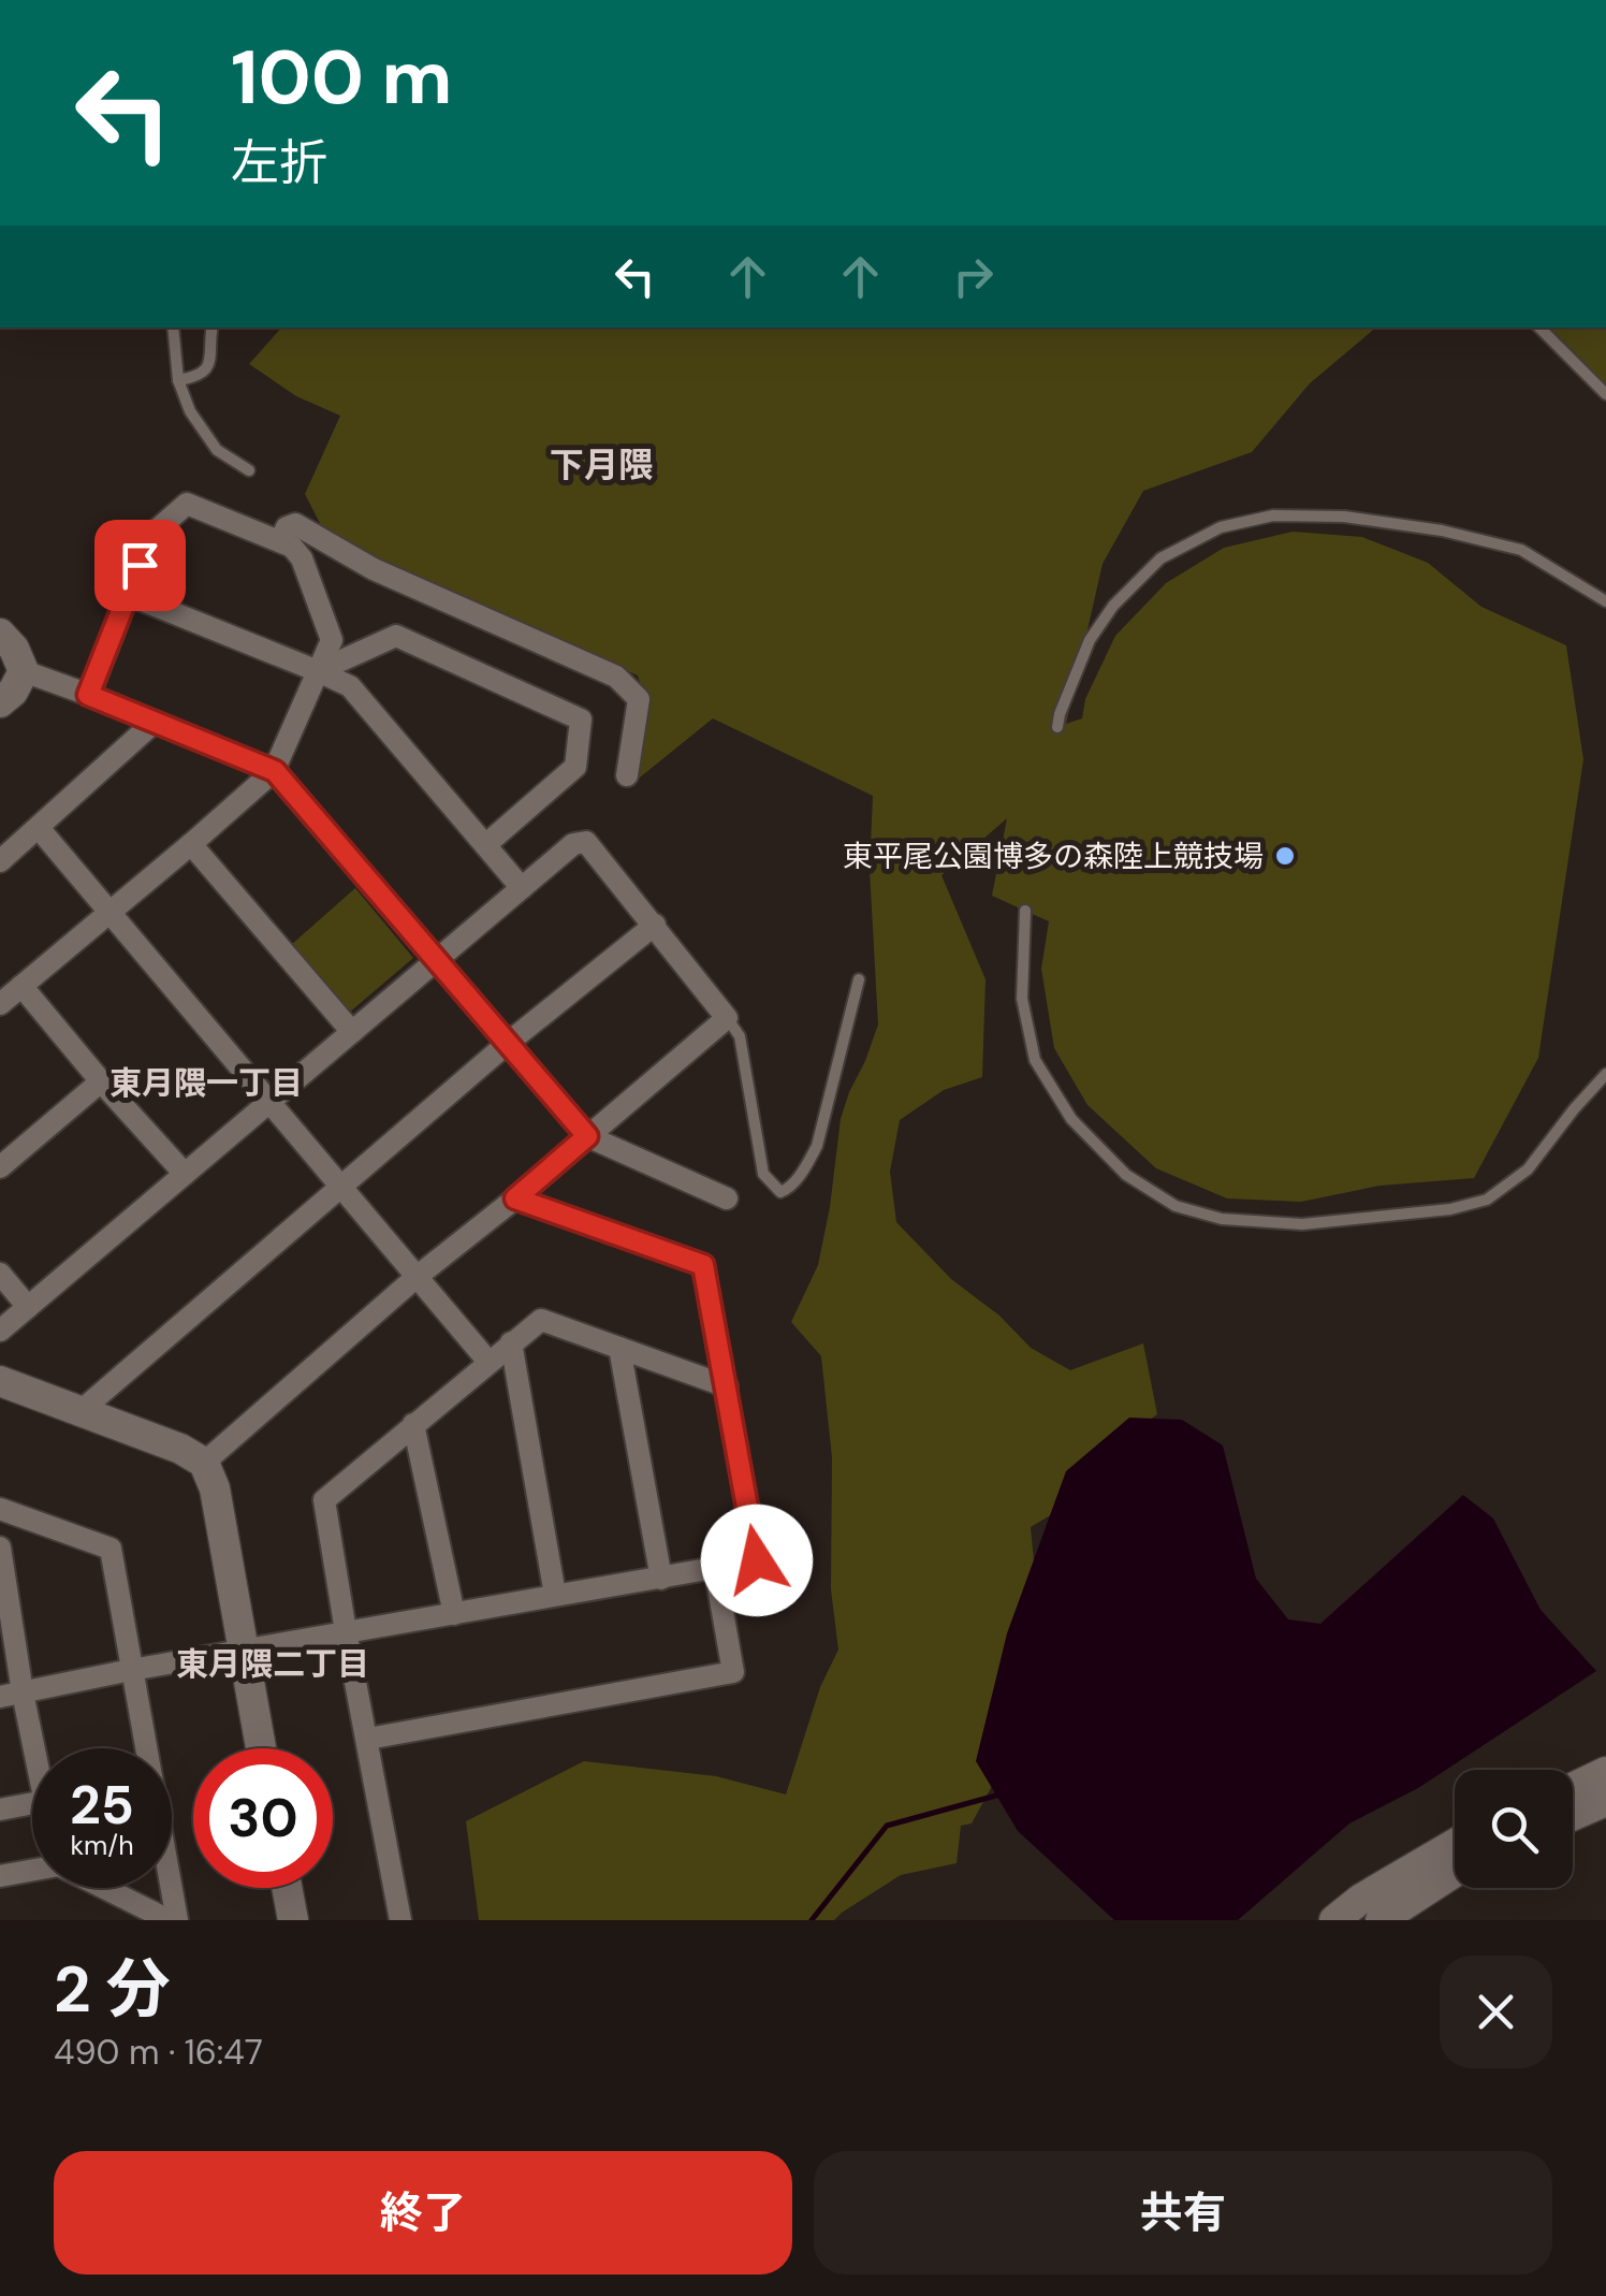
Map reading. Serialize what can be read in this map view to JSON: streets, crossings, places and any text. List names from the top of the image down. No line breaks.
{"districts":["下月隈","東月隈一丁目","東月隈二丁目"],"places":["東平尾公園博多の森陸上競技場"],"page":{"turn":["100 m","左折"],"speed":"25 km/h","limit":"30","heading":["2 分","490 m · 16:47"],"buttons":["終了","共有"]}}
